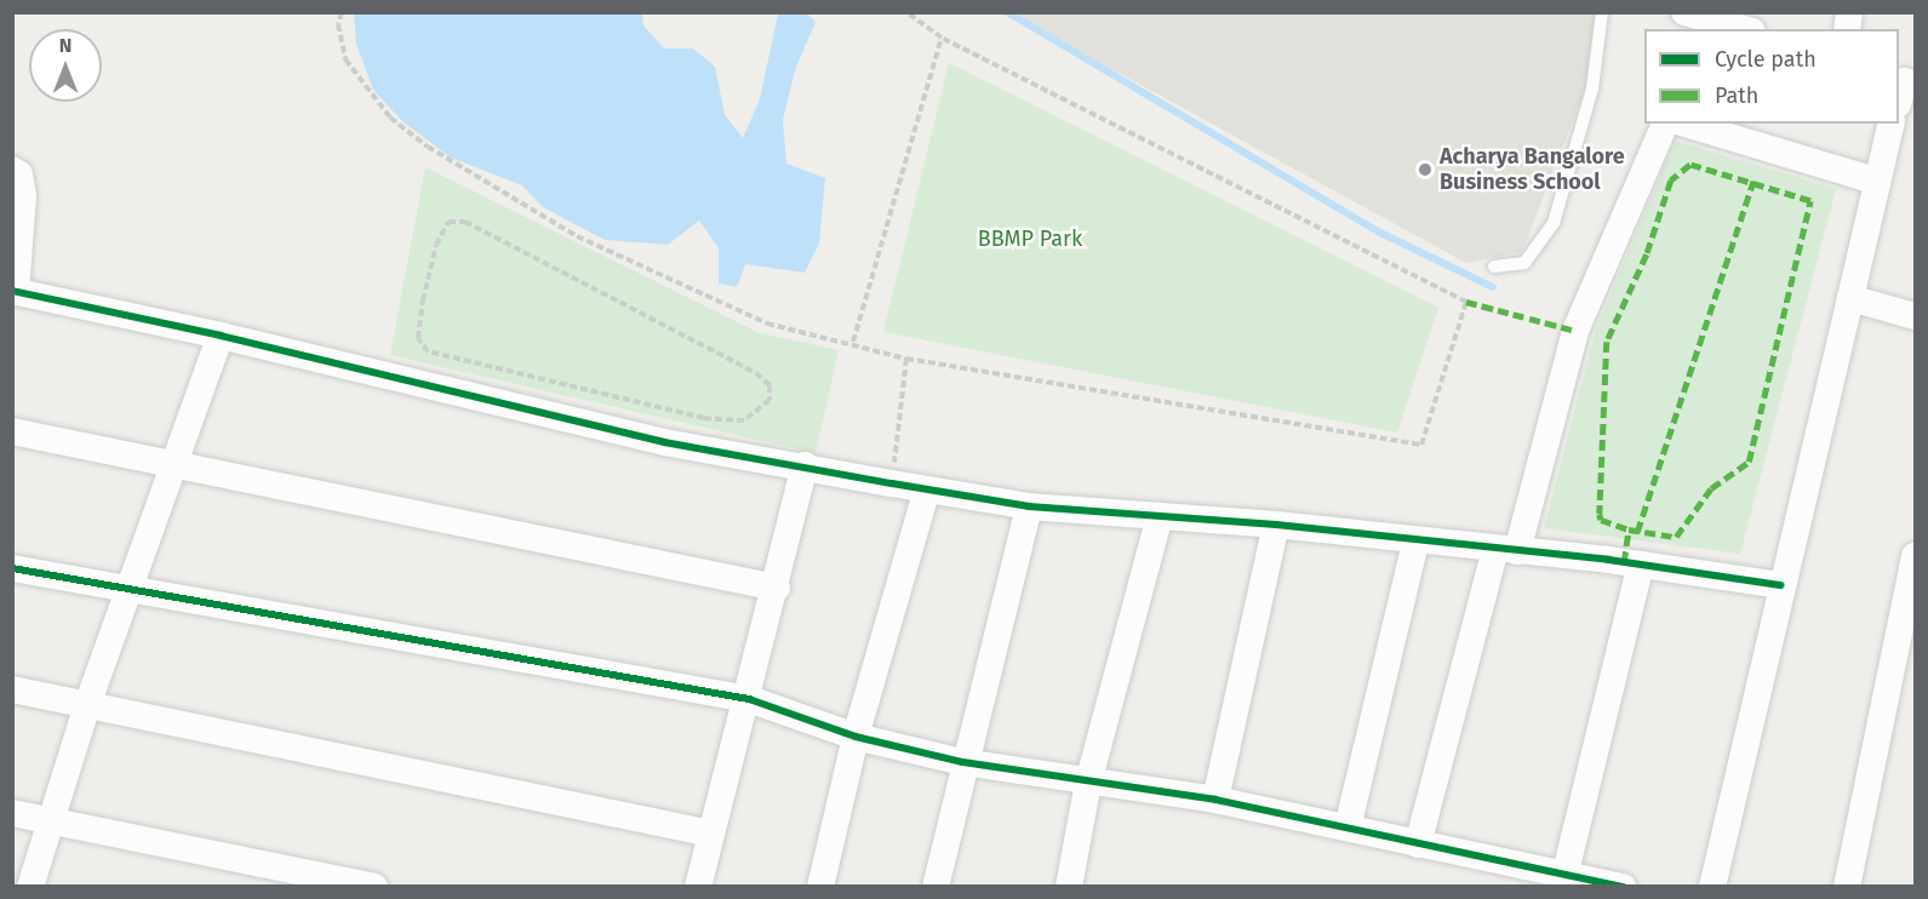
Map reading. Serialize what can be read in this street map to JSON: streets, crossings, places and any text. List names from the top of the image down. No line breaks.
{"parks":["BBMP Park"],"places":["Acharya Bangalore Business School"],"legend":["Cycle path","Path"],"north":"top"}
